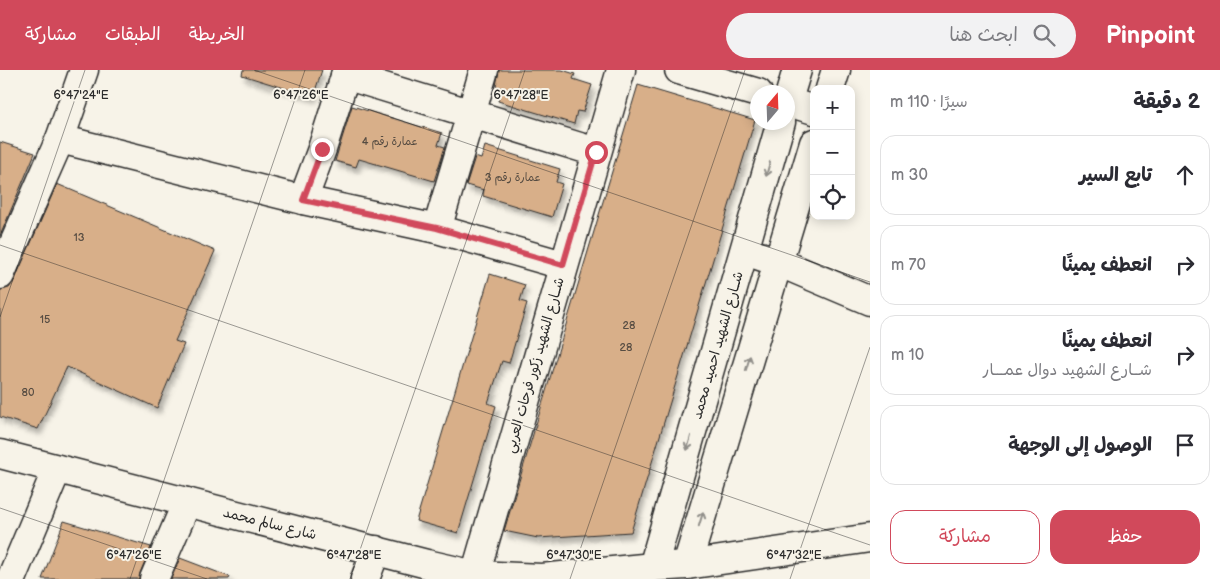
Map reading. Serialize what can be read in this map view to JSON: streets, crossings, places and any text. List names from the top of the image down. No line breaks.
{"streets":{"street":["شــارع الشهيد احميد محمد","شــارع الشهيد زكور فرحات العربي","شارع سالم محمد"]},"crossings":[["شــارع الشهيد احميد محمد","شارع سالم محمد"],["شــارع الشهيد زكور فرحات العربي","شارع سالم محمد"]],"house_numbers":["عمارة رقم 4","عمارة رقم 3","13","15","28","28","80"],"north":"top","page":{"header":"Pinpoint","search":"ابحث هنا","nav":["الخريطة","الطبقات","مشاركة"],"heading":["2 دقيقة","سيرًا · 110 m"],"map_buttons":["+","−"],"list":[["تابع السير","30 m"],["انعطف يمينًا","70 m"],["انعطف يمينًا","شــارع الشهيد دوال عمـــار","10 m"],"الوصول إلى الوجهة"],"buttons":["حفظ","مشاركة"]},"coordinates":["6°47'24\"E","6°47'26\"E","6°47'28\"E","6°47'30\"E","6°47'32\"E"]}
